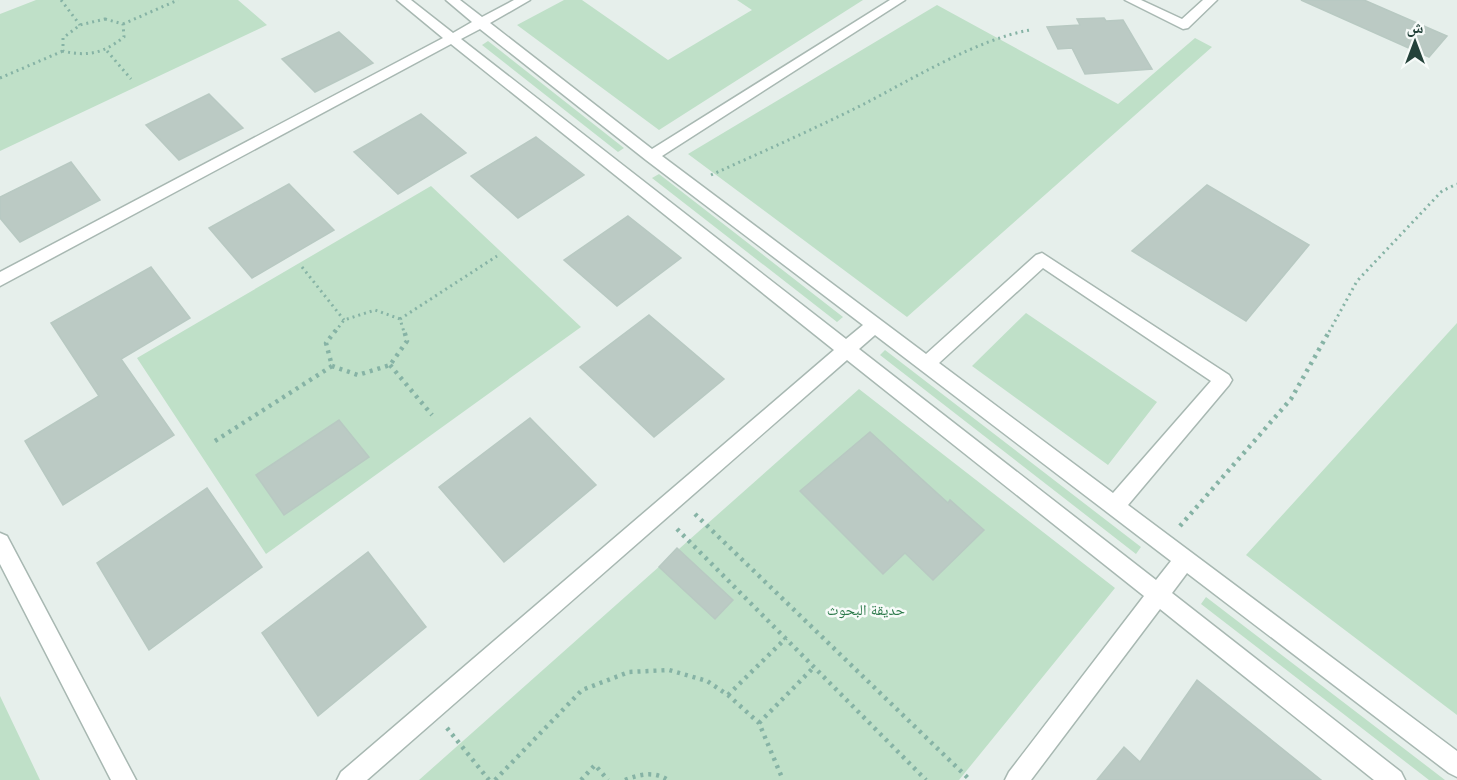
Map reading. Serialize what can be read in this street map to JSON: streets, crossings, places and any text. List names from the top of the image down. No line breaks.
{"parks":["حديقة البحوث"],"north":"top"}
